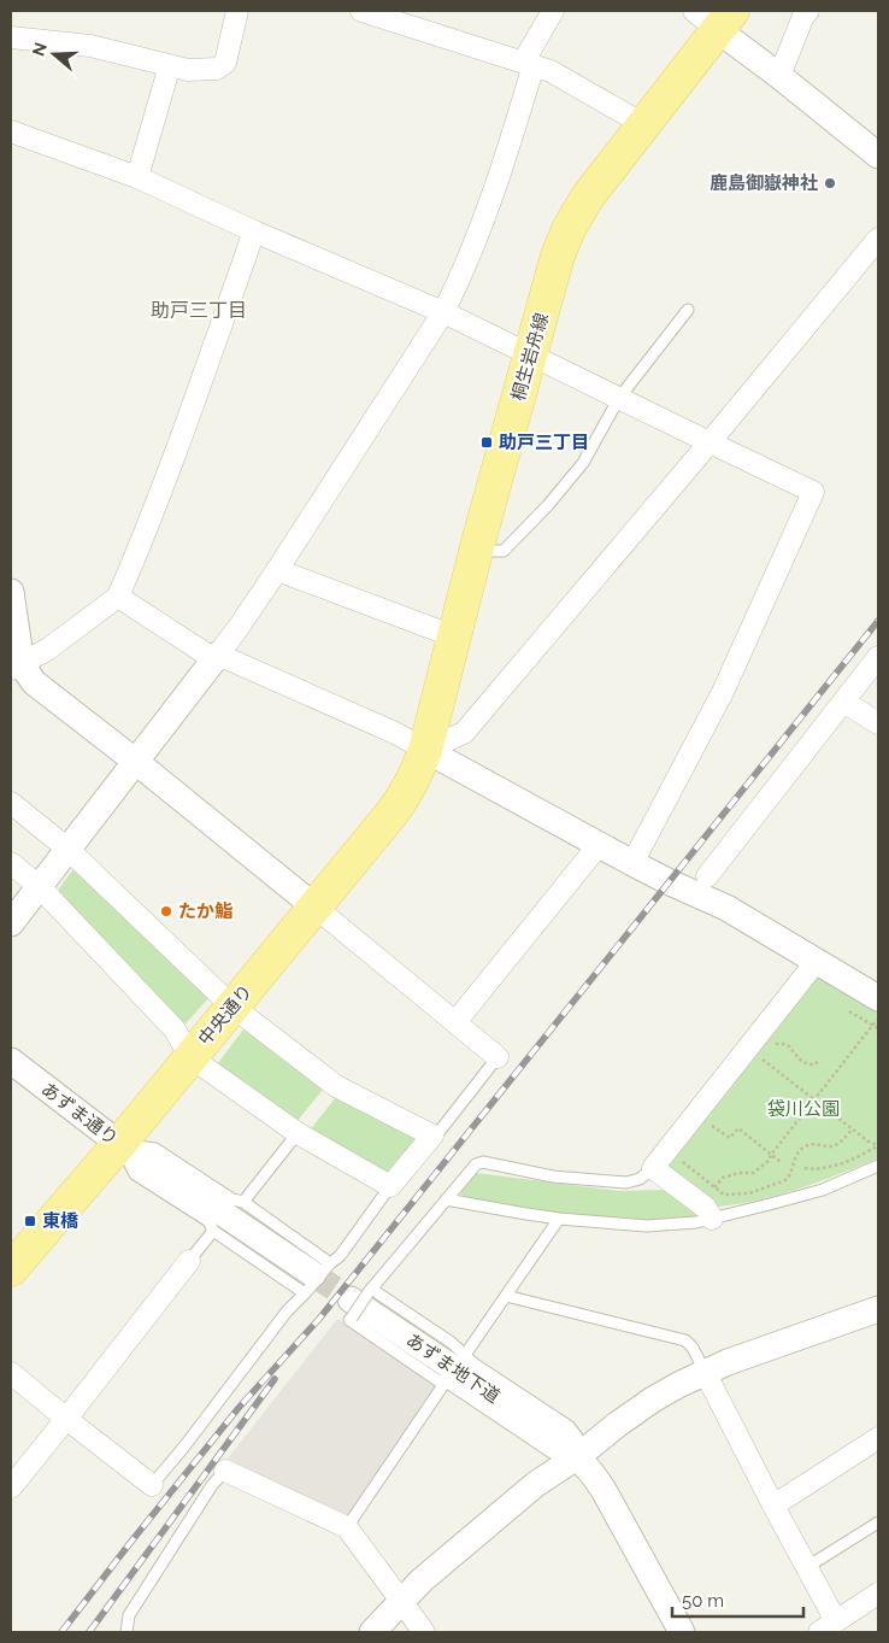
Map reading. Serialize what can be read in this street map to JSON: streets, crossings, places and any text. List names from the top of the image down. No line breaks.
{"streets":{"main road":["桐生岩舟線","中央通り"],"street":["あずま通り","あずま地下道"]},"crossings":[["桐生岩舟線","中央通り"],["中央通り","あずま通り"]],"districts":["助戸三丁目"],"parks":["袋川公園"],"places":{"other":["鹿島御嶽神社","たか鮨"],"transit":["助戸三丁目","東橋"]},"scale_bar":"50 m","north":"left"}
